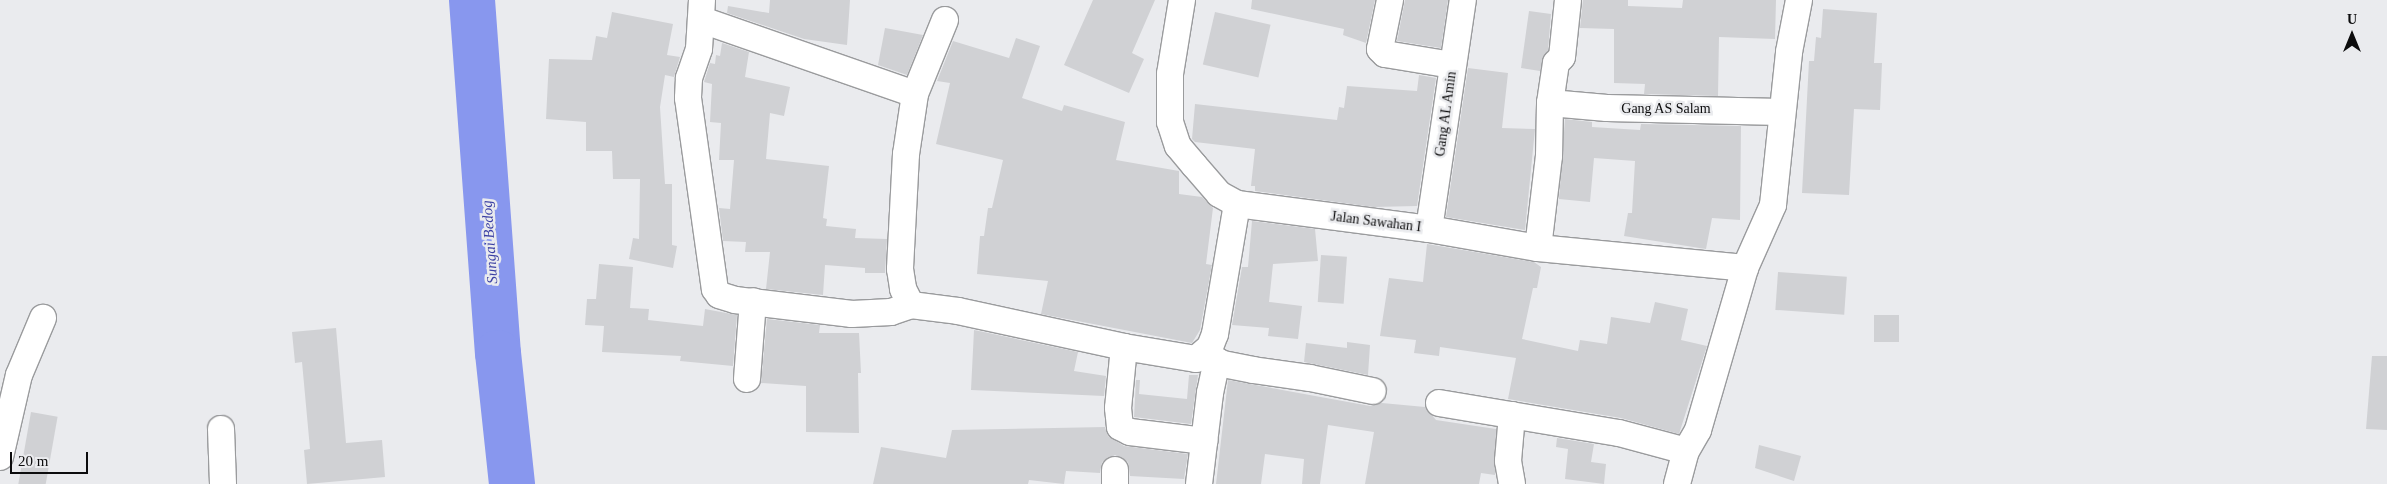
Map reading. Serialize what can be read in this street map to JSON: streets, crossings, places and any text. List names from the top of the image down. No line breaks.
{"streets":{"street":["Gang AS Salam","Gang AL Amin","Jalan Sawahan I"]},"crossings":[["Gang AL Amin","Jalan Sawahan I"]],"water":["Sungai Bedog"],"scale_bar":"20 m","north":"top"}
